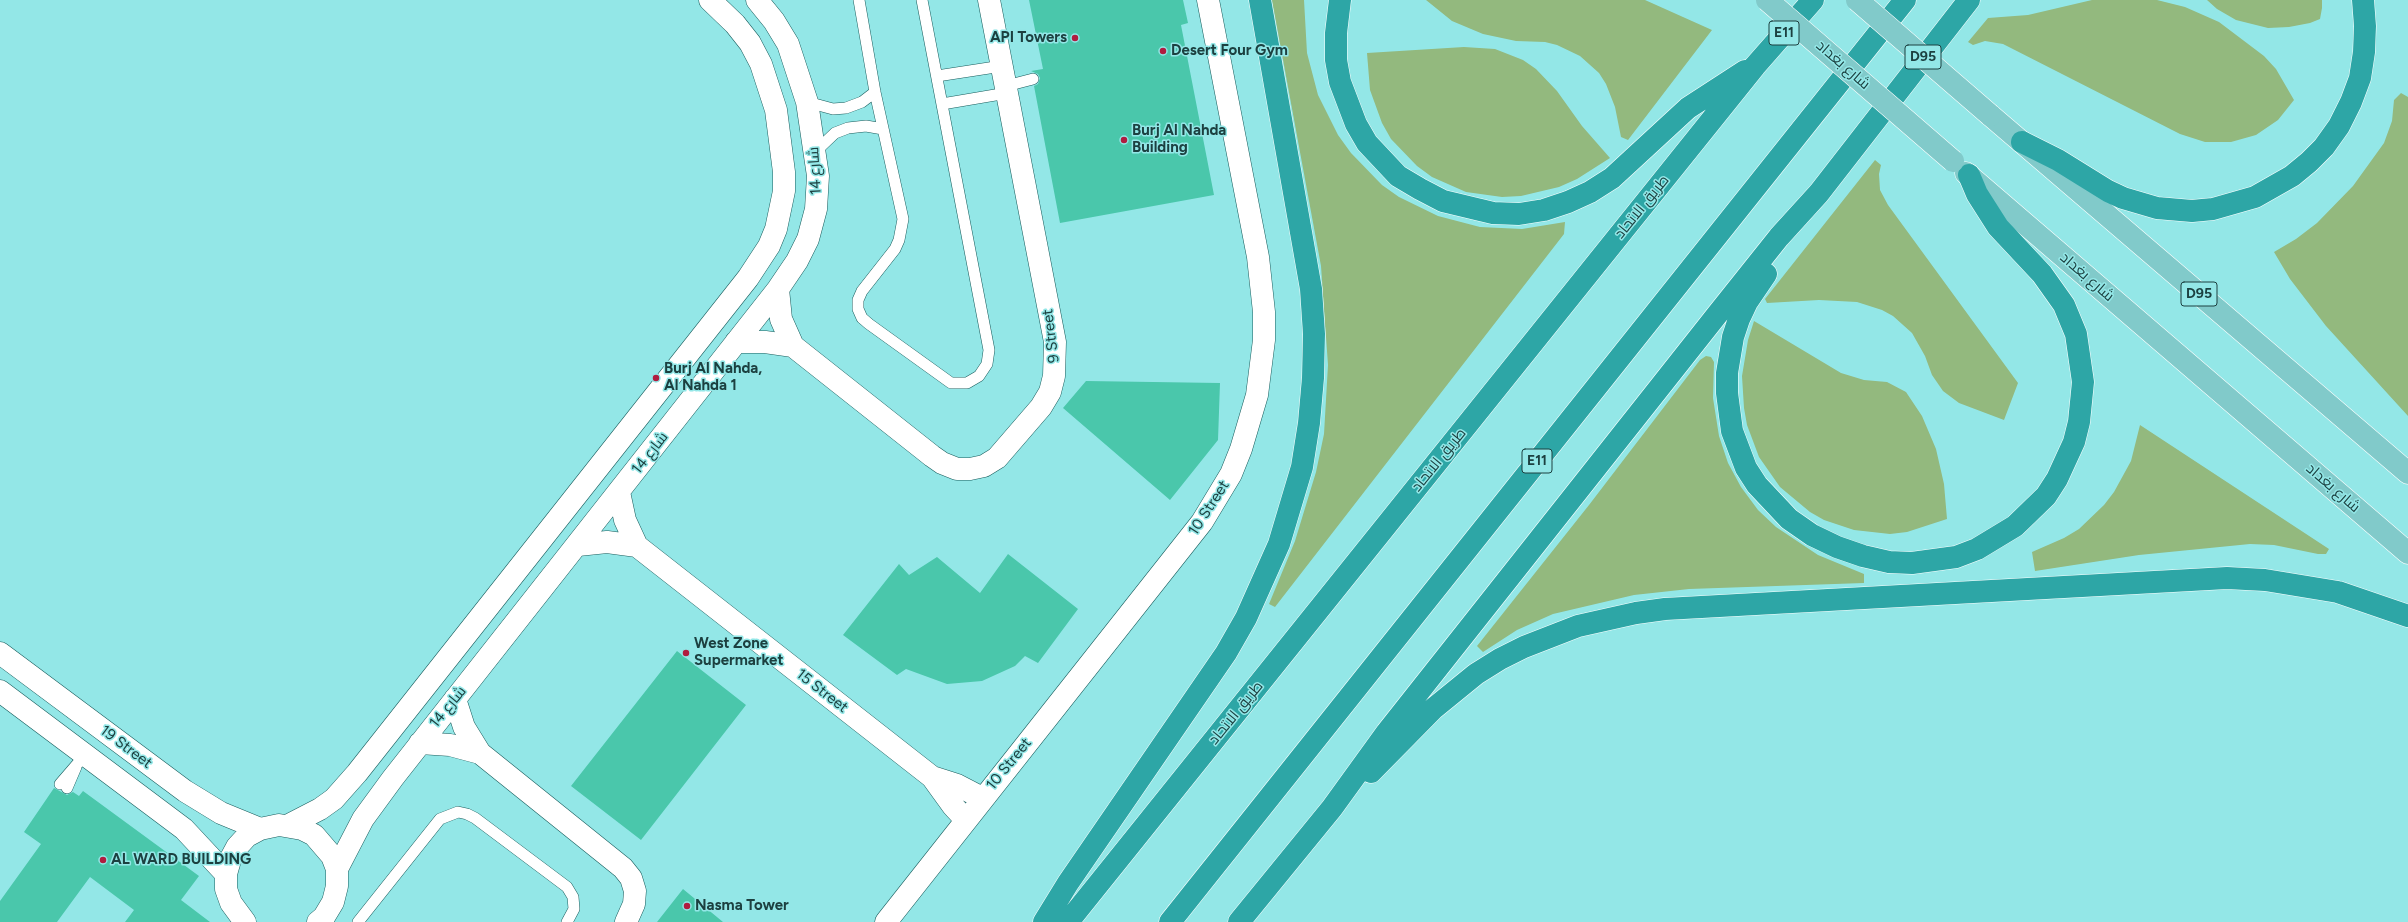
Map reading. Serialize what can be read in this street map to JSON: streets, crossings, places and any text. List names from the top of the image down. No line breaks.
{"streets":{"highway":["E11","طريق الاتحاد"],"main road":["D95","شارع بغداد"],"street":["شارع 14","9 Street","10 Street","15 Street","19 Street"]},"places":["API Towers","Desert Four Gym","Burj Al Nahda Building","Burj Al Nahda, Al Nahda 1","West Zone Supermarket","AL WARD BUILDING","Nasma Tower"]}
